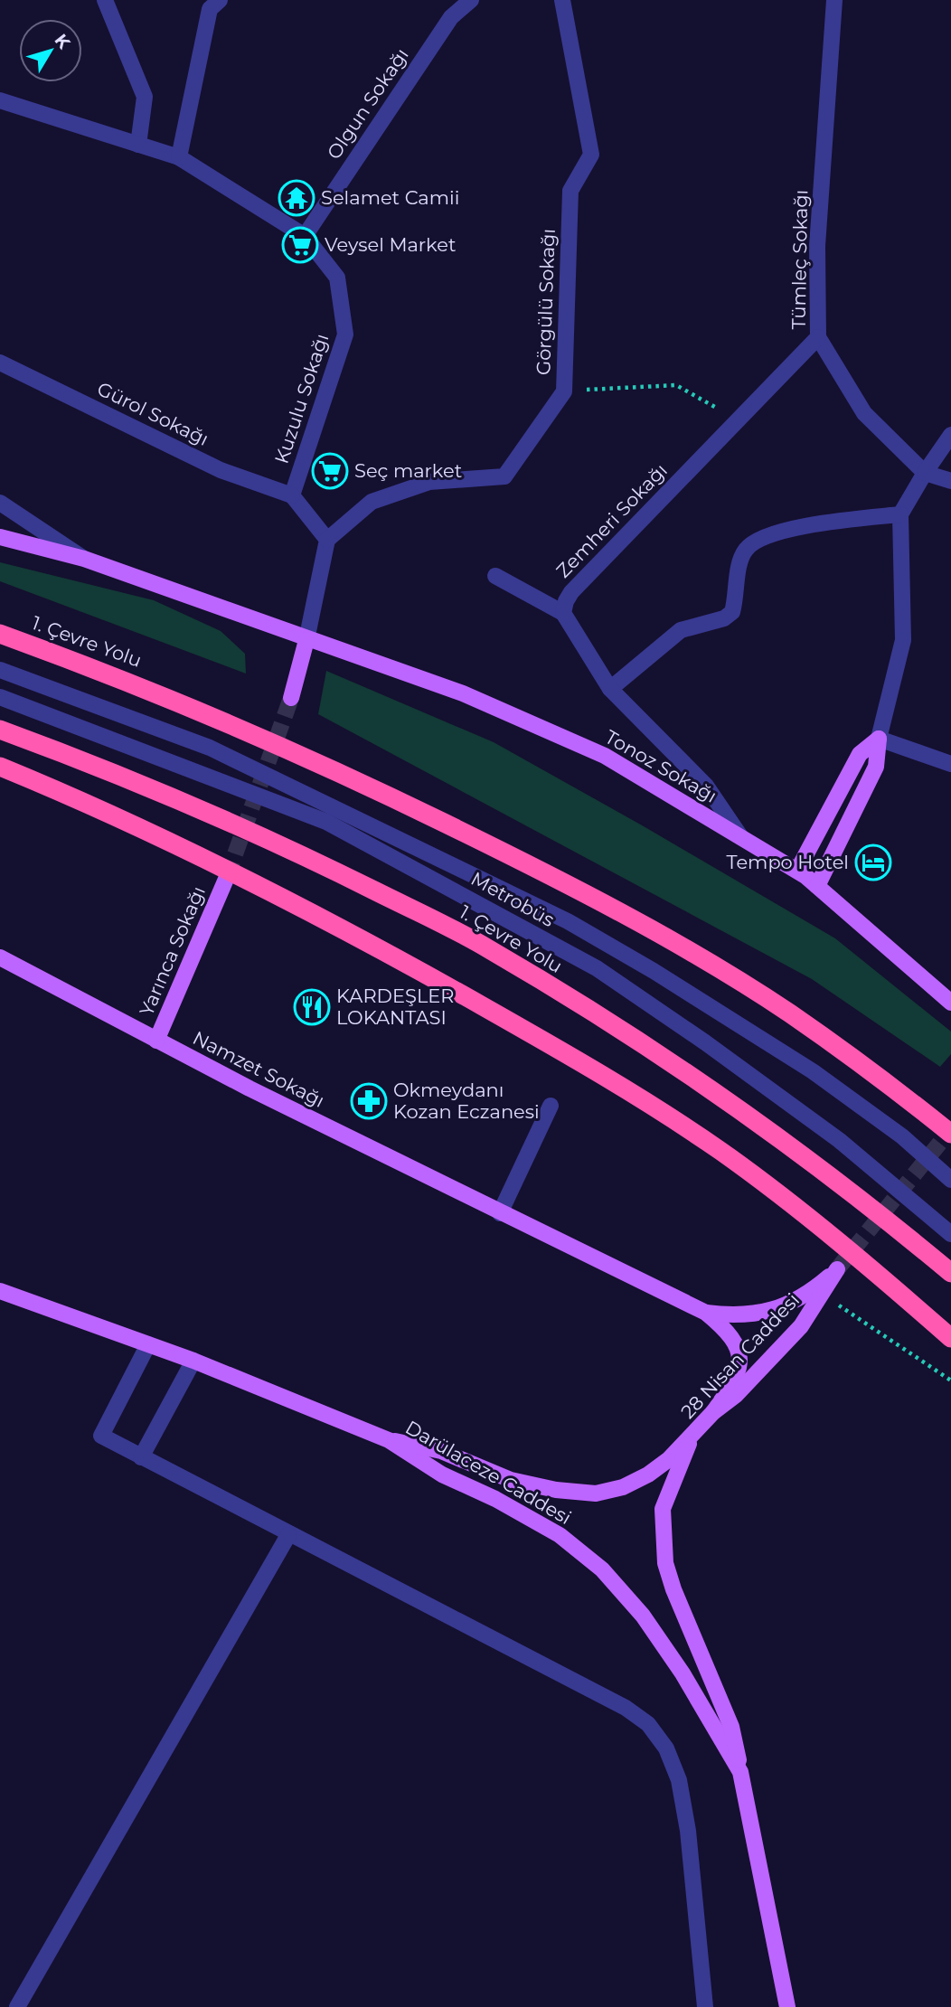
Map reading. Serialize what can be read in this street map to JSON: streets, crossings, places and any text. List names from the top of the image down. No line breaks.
{"streets":{"highway":["1. Çevre Yolu"],"main road":["Tonoz Sokağı","Yarınca Sokağı","Namzet Sokağı","28 Nisan Caddesi","Darülaceze Caddesi"],"street":["Olgun Sokağı","Tümleç Sokağı","Görgülü Sokağı","Kuzulu Sokağı","Gürol Sokağı","Zemheri Sokağı","Metrobüs"]},"crossings":[["Olgun Sokağı","Kuzulu Sokağı"],["Tümleç Sokağı","Zemheri Sokağı"],["Kuzulu Sokağı","Gürol Sokağı"],["Yarınca Sokağı","Namzet Sokağı"],["Namzet Sokağı","28 Nisan Caddesi"]],"places":{"temple":["Selamet Camii"],"supermarket":["Veysel Market","Seç market"],"hotel":["Tempo Hotel"],"restaurant":["KARDEŞLER LOKANTASI"],"pharmacy":["Okmeydanı Kozan Eczanesi"]},"north":"top right"}
